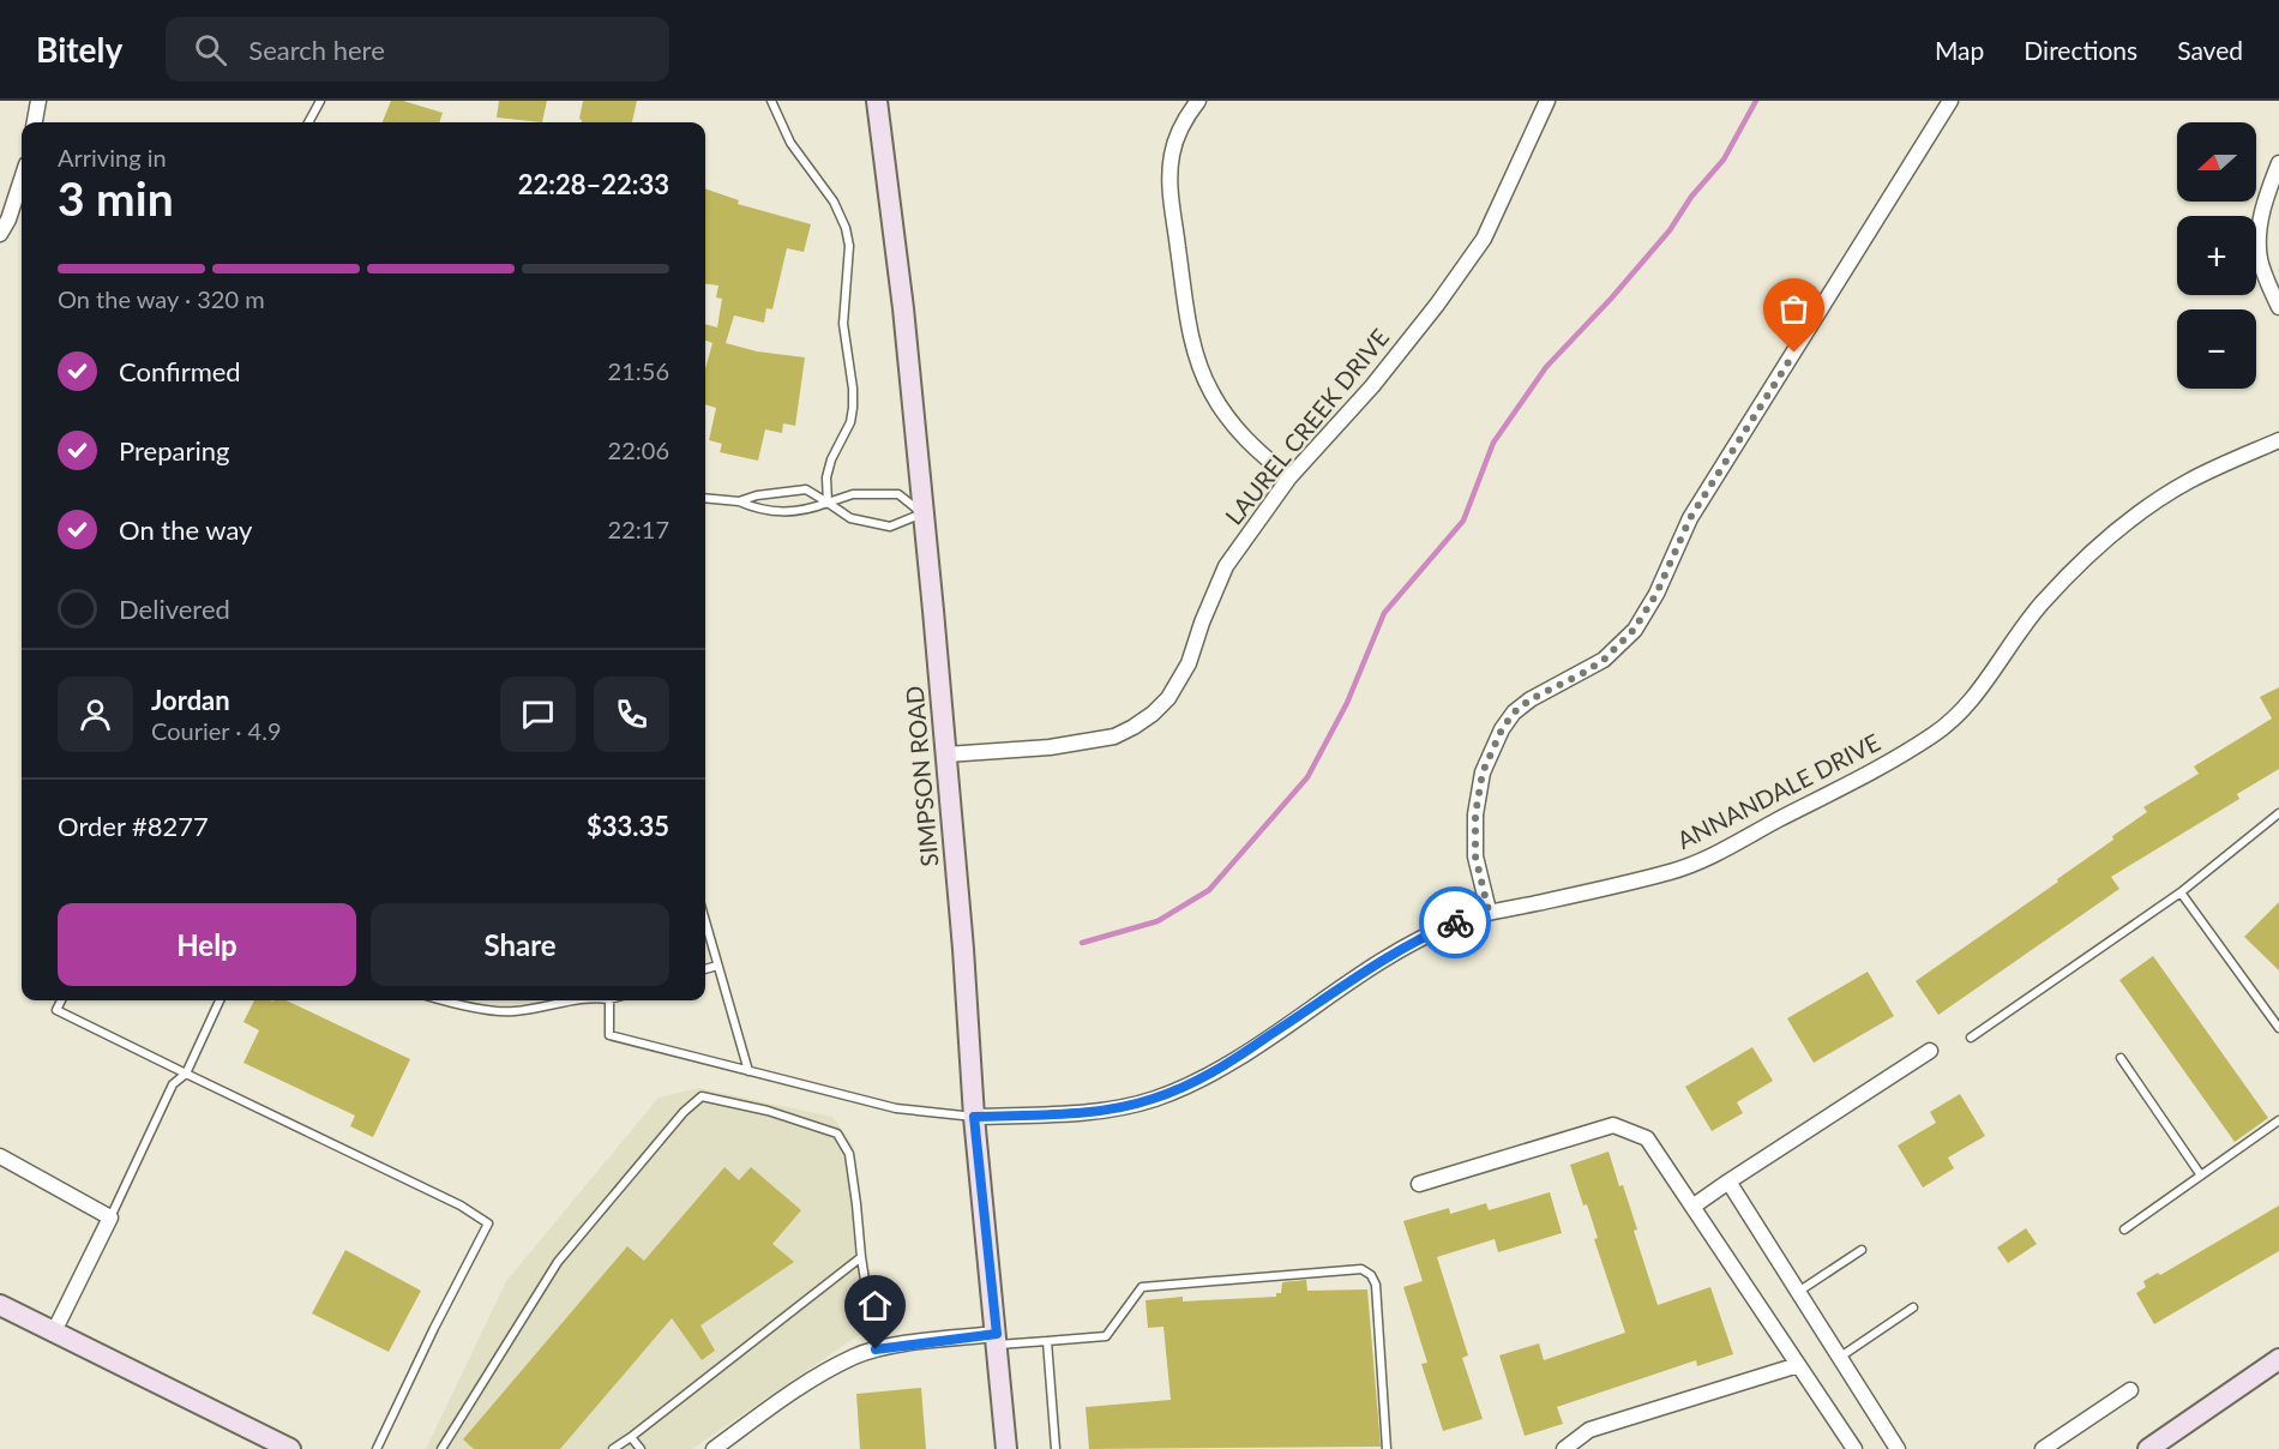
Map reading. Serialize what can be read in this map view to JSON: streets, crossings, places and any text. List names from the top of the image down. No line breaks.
{"streets":{"street":["LAUREL CREEK DRIVE","SIMPSON ROAD","ANNANDALE DRIVE"]},"crossings":[["LAUREL CREEK DRIVE","SIMPSON ROAD"],["SIMPSON ROAD","ANNANDALE DRIVE"]],"north":"left","page":{"header":"Bitely","search":"Search here","nav":["Map","Directions","Saved"],"map_buttons":["+","−"],"heading":["3 min","Arriving in","22:28–22:33"],"panel":["Jordan","Courier · 4.9","Order #8277","$33.35"],"bar":"On the way · 320 m","list":[["Confirmed","21:56"],["Preparing","22:06"],["On the way","22:17"],"Delivered"],"buttons":["Help","Share"]}}
